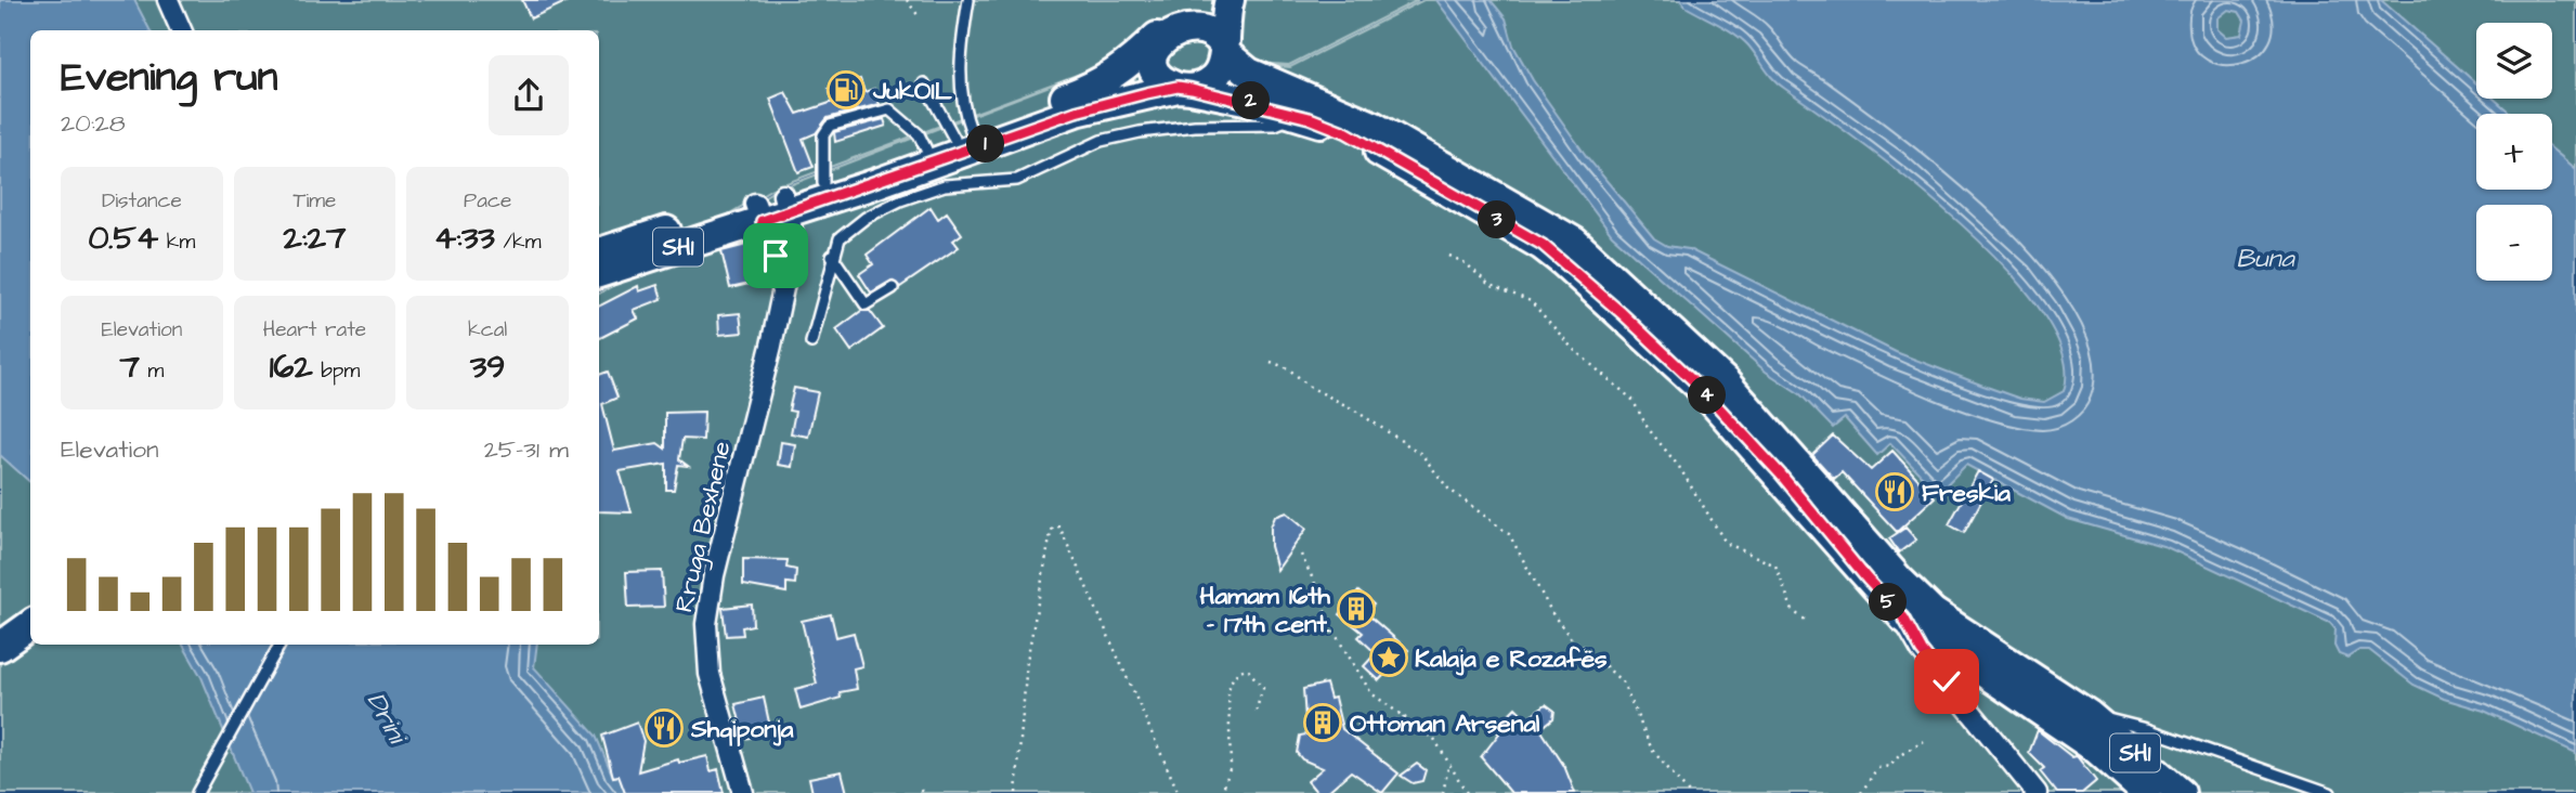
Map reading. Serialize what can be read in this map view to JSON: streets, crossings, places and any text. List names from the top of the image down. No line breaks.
{"streets":{"main road":["SH1"],"street":["Rruga Bexhene"]},"crossings":[["SH1","Rruga Bexhene"]],"water":["Buna","Drini"],"places":{"fuel station":["JukOIL"],"restaurant":["Freskia","Shqiponja"],"building":["Hamam 16th - 17th cent.","Ottoman Arsenal"],"place":["Kalaja e Rozafës"]},"page":{"map_buttons":["+","−"],"heading":["Evening run","20:28"],"pins":["2","1","3","4","5"],"stats":[["Distance","0.54 km"],["Time","2:27"],["Pace","4:33 /km"],["Elevation","7 m"],["Heart rate","162 bpm"],["kcal","39"]],"chart":["Elevation","25–31 m"]}}
